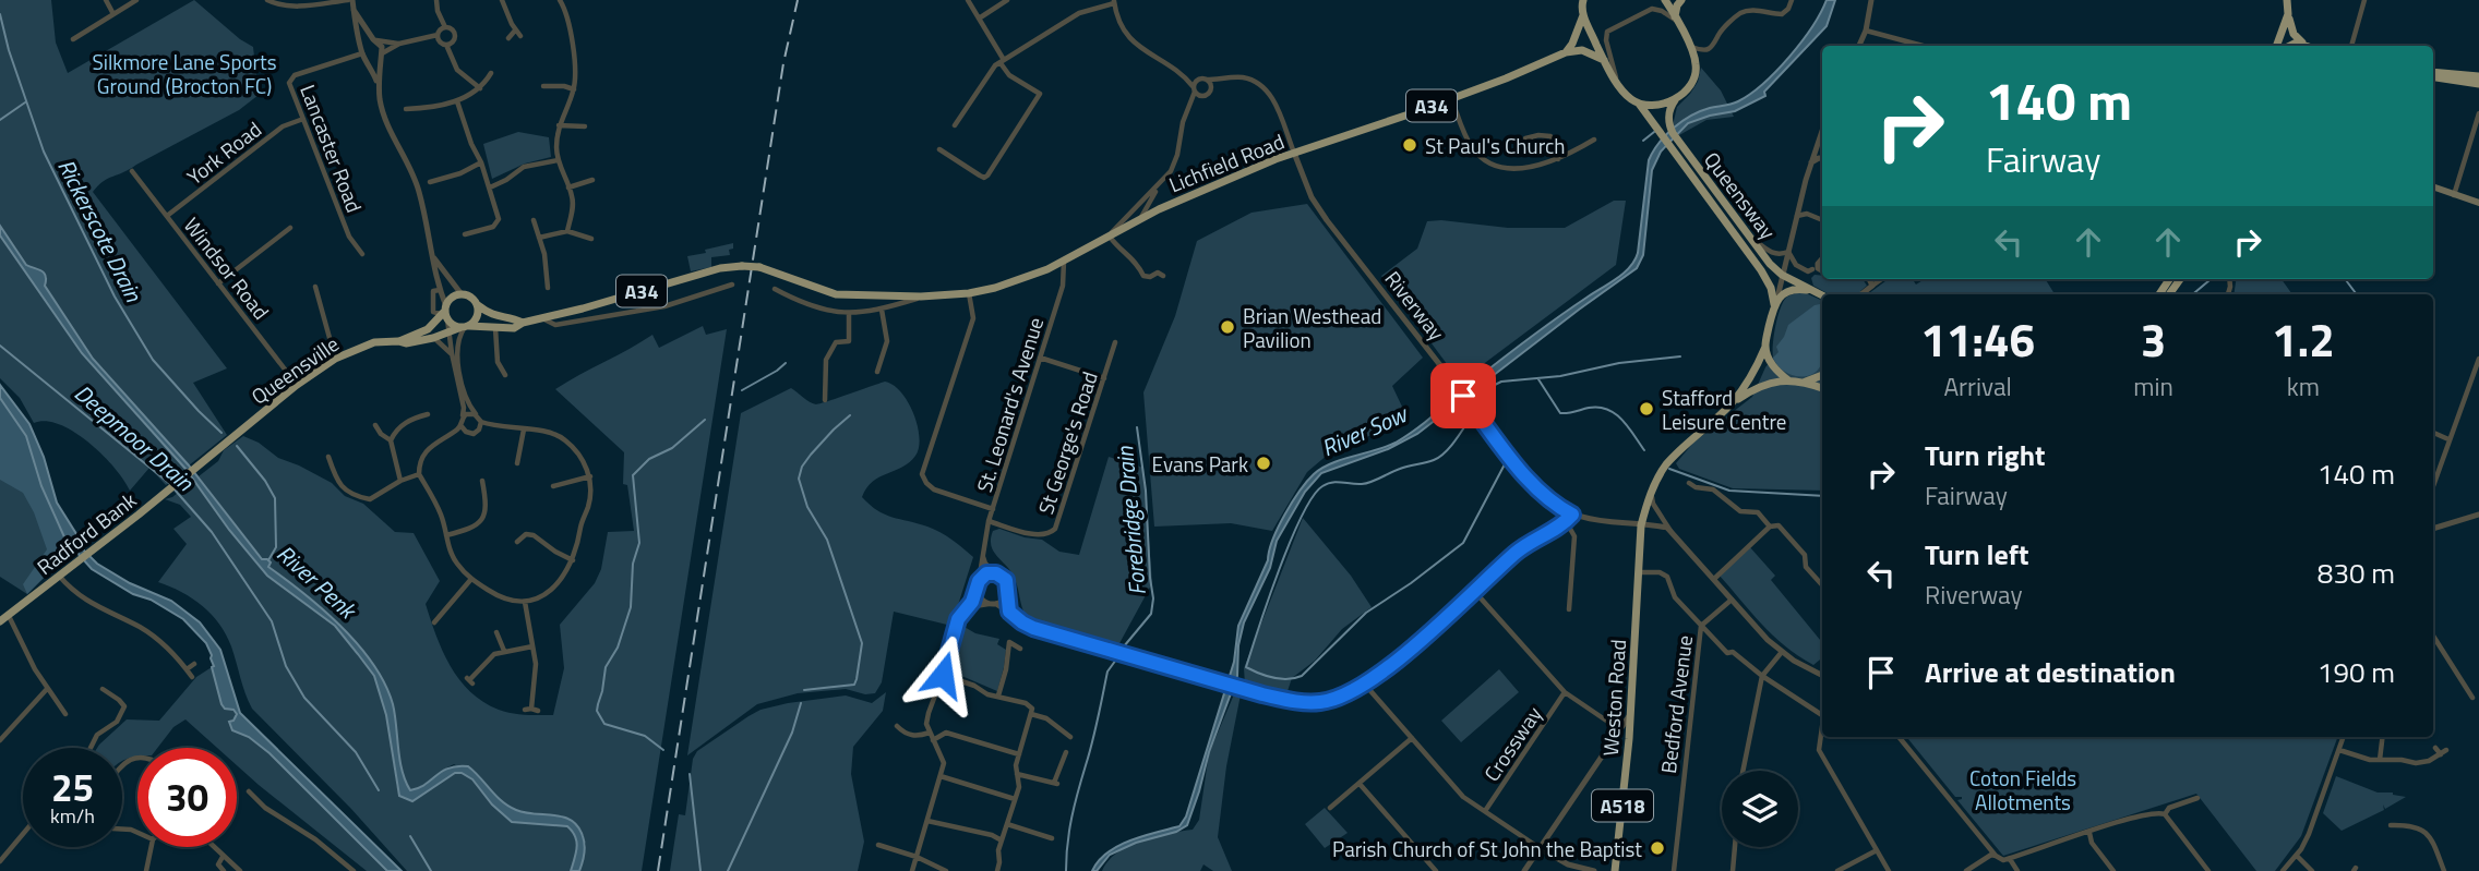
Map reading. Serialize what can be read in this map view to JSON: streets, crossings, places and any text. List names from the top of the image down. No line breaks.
{"streets":{"highway":["A34","Lichfield Road","Queensway","Queensville","Radford Bank","Weston Road","A518"],"street":["Lancaster Road","York Road","Windsor Road","Riverway","St. Leonard's Avenue","St George's Road","Bedford Avenue","Crossway"]},"crossings":[["A34","Lichfield Road"],["A34","Queensville"],["Lancaster Road","York Road"],["York Road","Windsor Road"],["Lichfield Road","Riverway"],["Lichfield Road","St. Leonard's Avenue"],["Windsor Road","Queensville"],["Riverway","Weston Road"],["Queensville","Radford Bank"],["St. Leonard's Avenue","St George's Road"]],"water":["Rickerscote Drain","River Sow","Deepmoor Drain","Forebridge Drain","River Penk"],"parks":["Silkmore Lane Sports Ground (Brocton FC)","Coton Fields Allotments"],"places":["St Paul's Church","Brian Westhead Pavilion","Stafford Leisure Centre","Evans Park","Parish Church of St John the Baptist"],"page":{"turn":["140 m","Fairway"],"eta":["11:46","Arrival","3","min","1.2","km"],"list":[{"name":"Turn right","note":"Fairway","value":"140 m"},{"name":"Turn left","note":"Riverway","value":"830 m"},{"name":"Arrive at destination","value":"190 m"}],"speed":"25 km/h","limit":"30"}}
